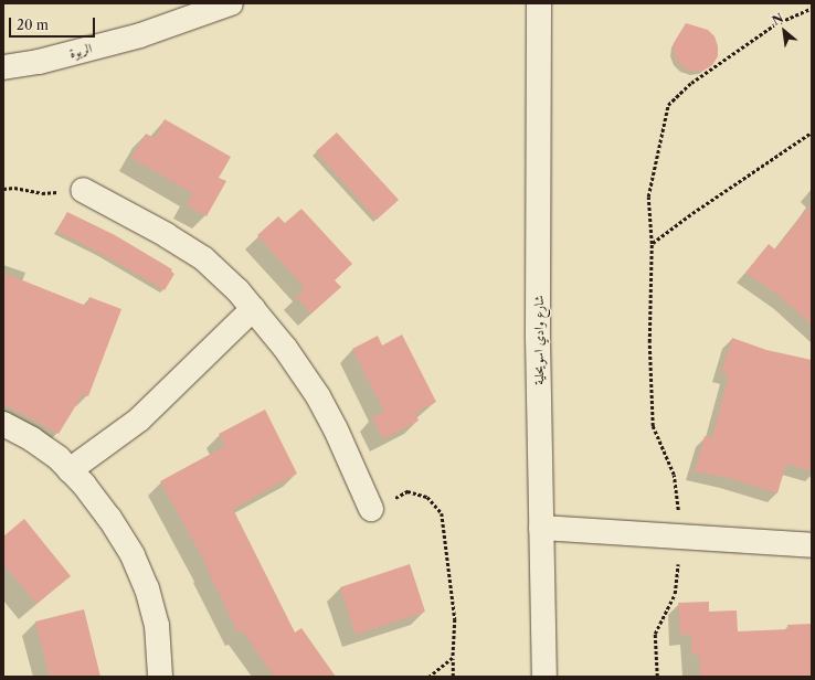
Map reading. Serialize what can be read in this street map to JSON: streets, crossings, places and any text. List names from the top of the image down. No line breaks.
{"streets":{"street":["الربوة","شارع وادي اسويحلية"]},"scale_bar":"20 m","north":"top left"}
